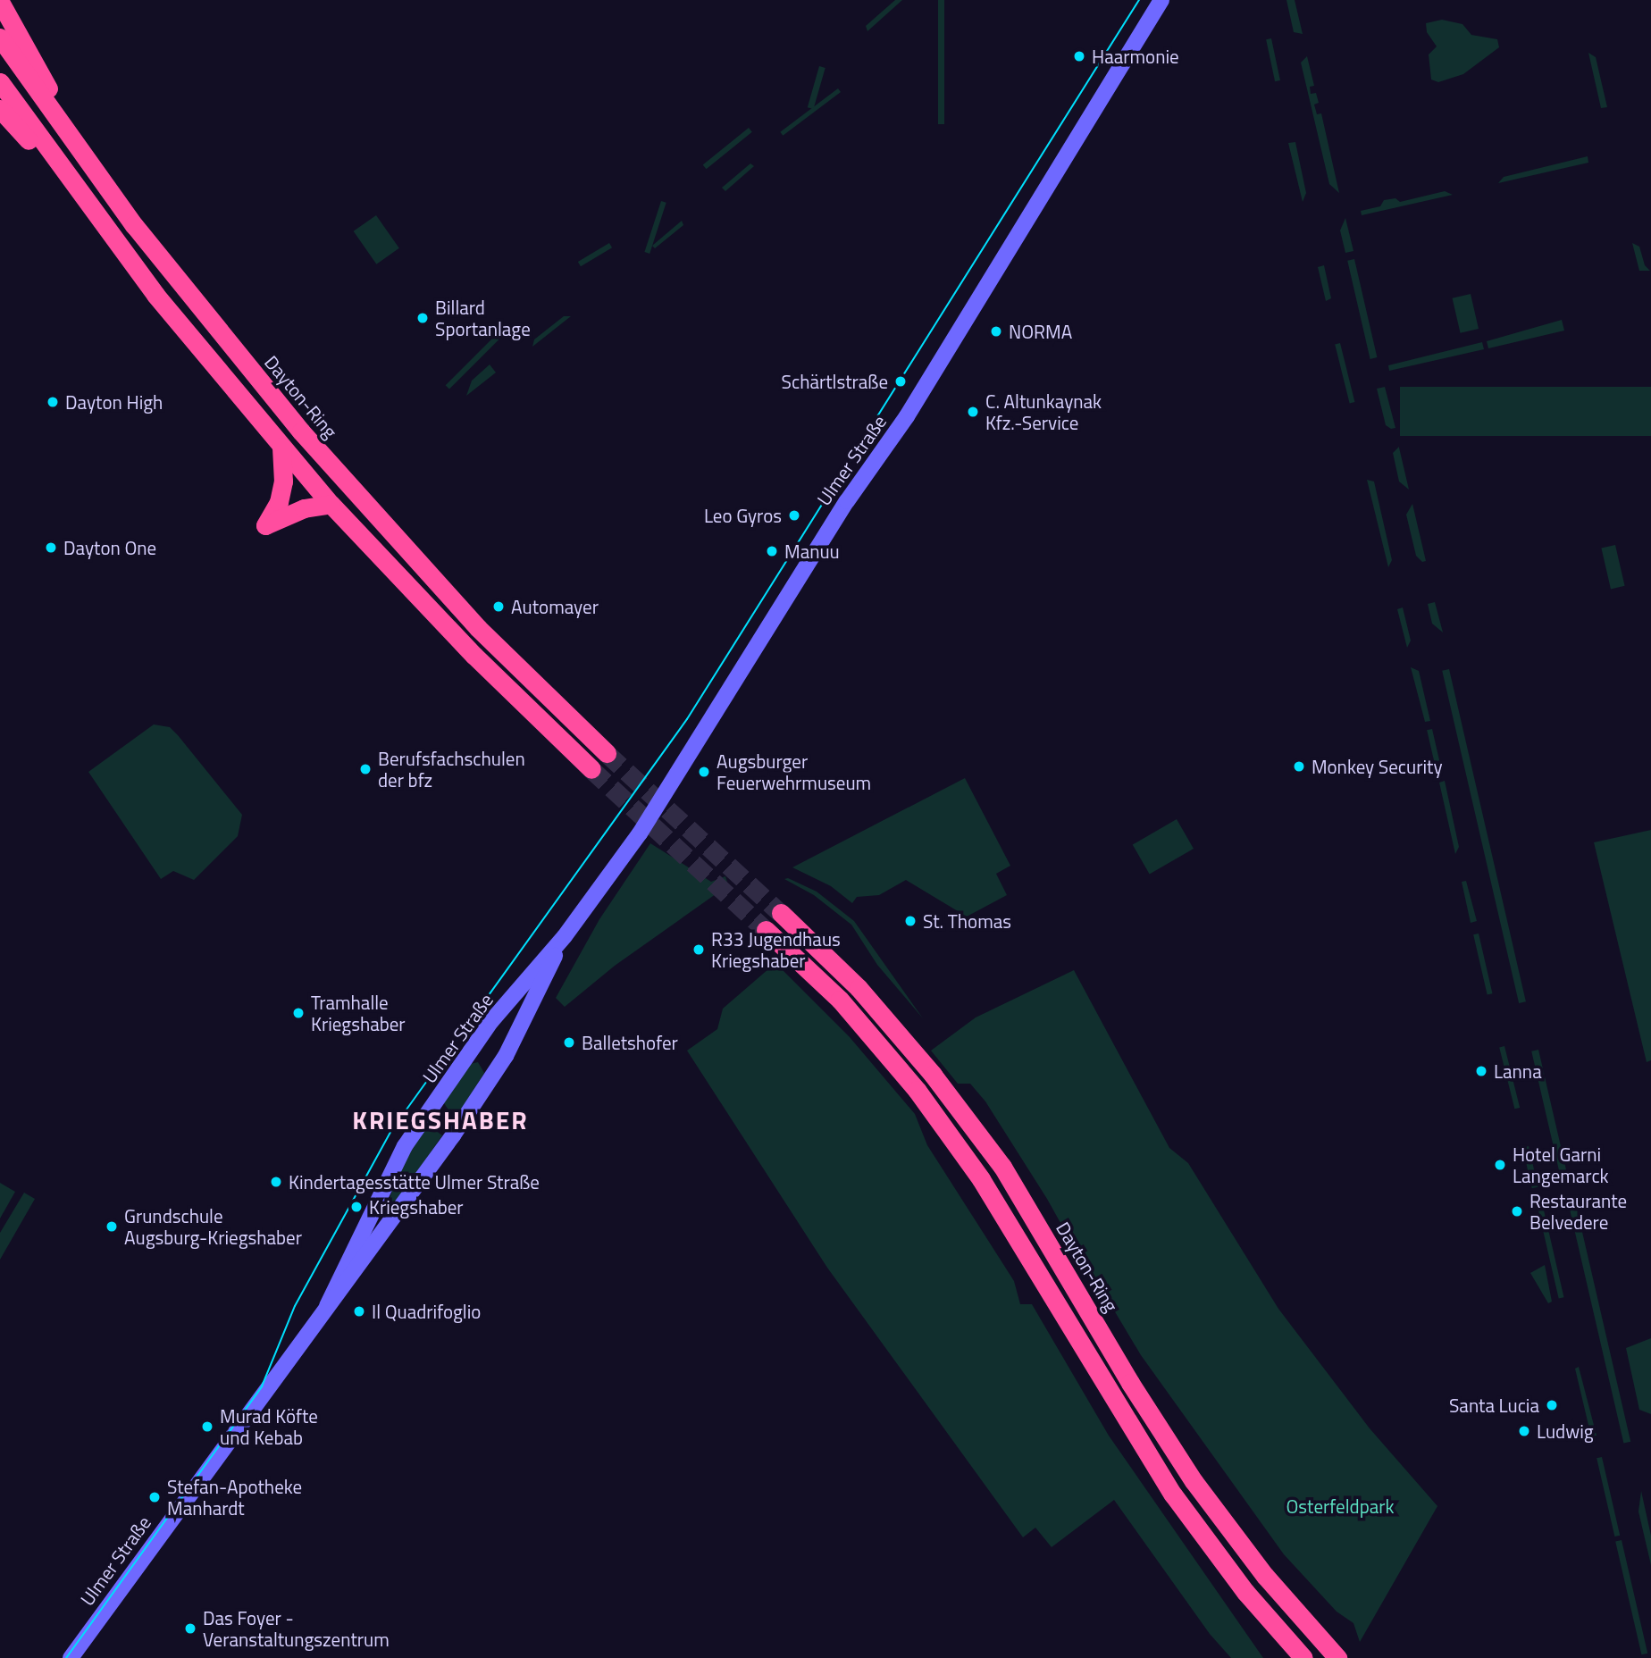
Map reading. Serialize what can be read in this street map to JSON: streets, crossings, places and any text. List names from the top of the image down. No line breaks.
{"streets":{"highway":["Dayton-Ring"],"street":["Ulmer Straße"]},"districts":["KRIEGSHABER"],"parks":["Osterfeldpark"],"places":["Haarmonie","Billard Sportanlage","NORMA","Schärtlstraße","Dayton High","C. Altunkaynak Kfz.-Service","Leo Gyros","Dayton One","Manuu","Automayer","Monkey Security","Berufsfachschulen der bfz","Augsburger Feuerwehrmuseum","St. Thomas","R33 Jugendhaus Kriegshaber","Tramhalle Kriegshaber","Balletshofer","Lanna","Hotel Garni Langemarck","Kindertagesstätte Ulmer Straße","Kriegshaber","Restaurante Belvedere","Grundschule Augsburg-Kriegshaber","Il Quadrifoglio","Santa Lucia","Murad Köfte und Kebab","Ludwig","Stefan-Apotheke Manhardt","Das Foyer - Veranstaltungszentrum"]}
